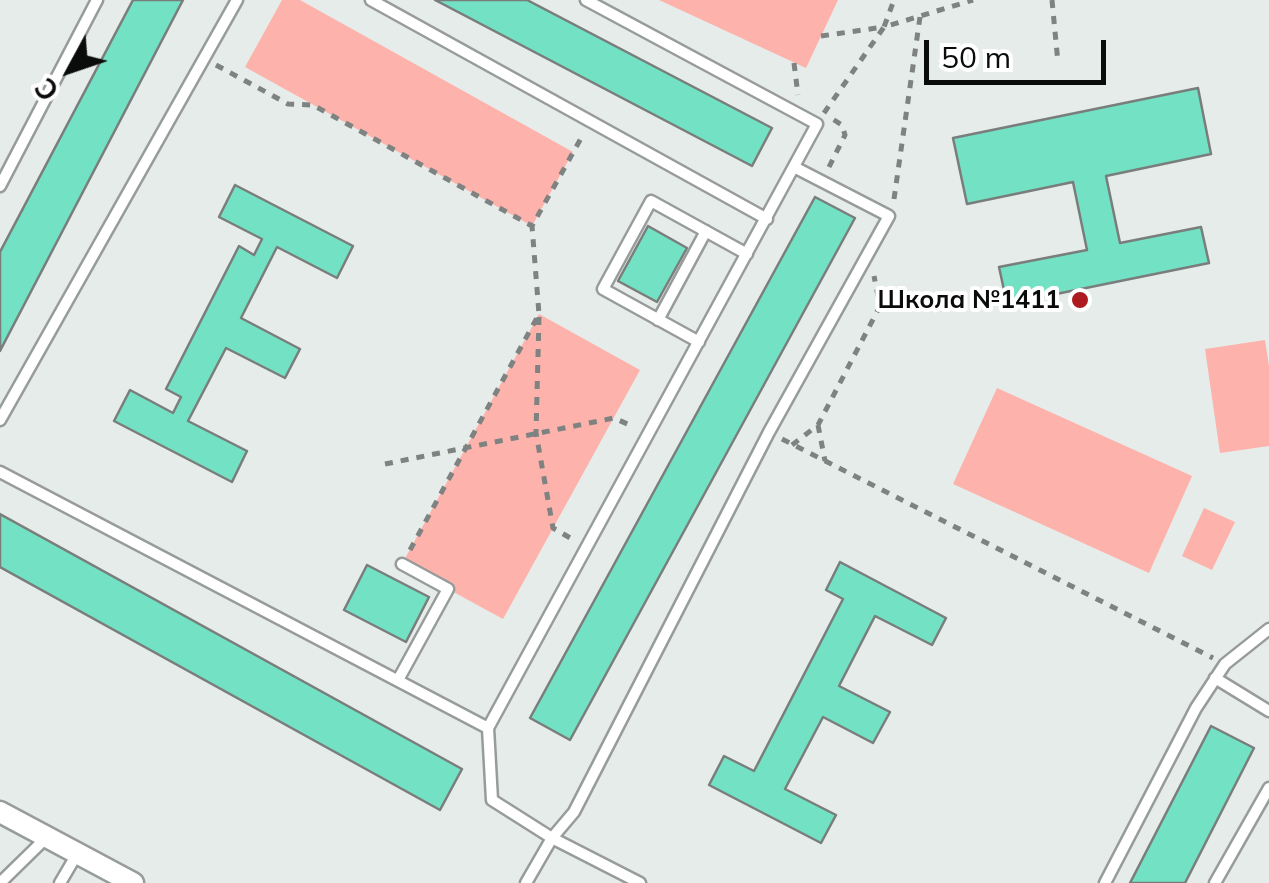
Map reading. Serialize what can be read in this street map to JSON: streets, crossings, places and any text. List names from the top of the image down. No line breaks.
{"places":["Школа №1411"],"scale_bar":"50 m","north":"bottom left"}
